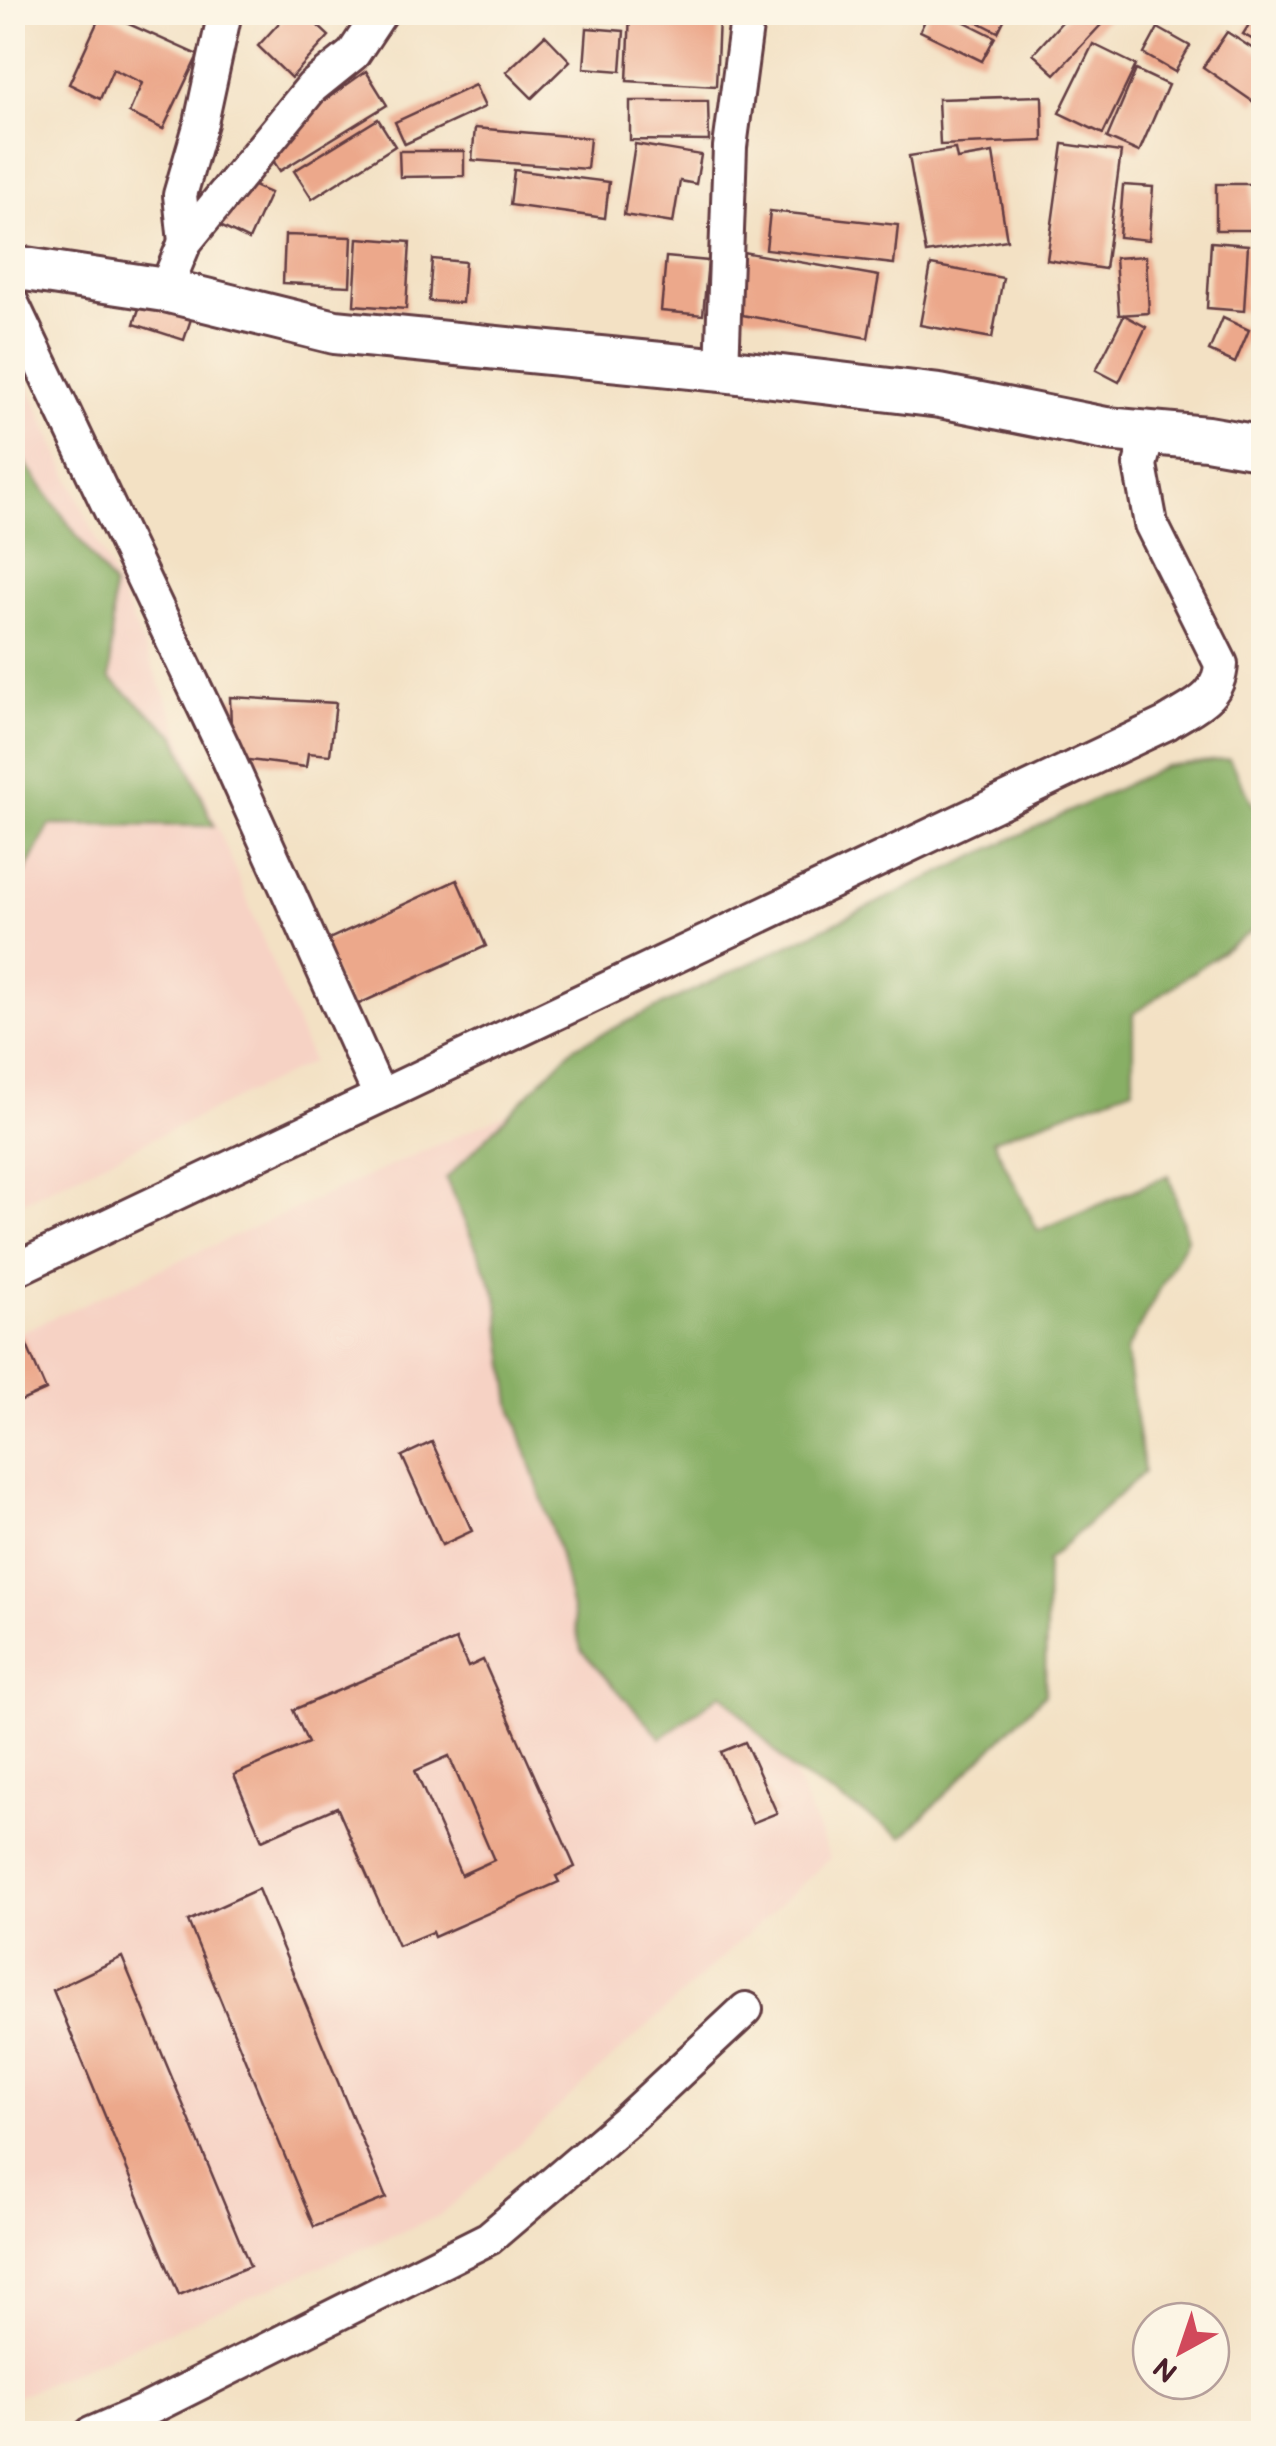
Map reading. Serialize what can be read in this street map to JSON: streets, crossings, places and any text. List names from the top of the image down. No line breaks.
{"north":"bottom left"}
